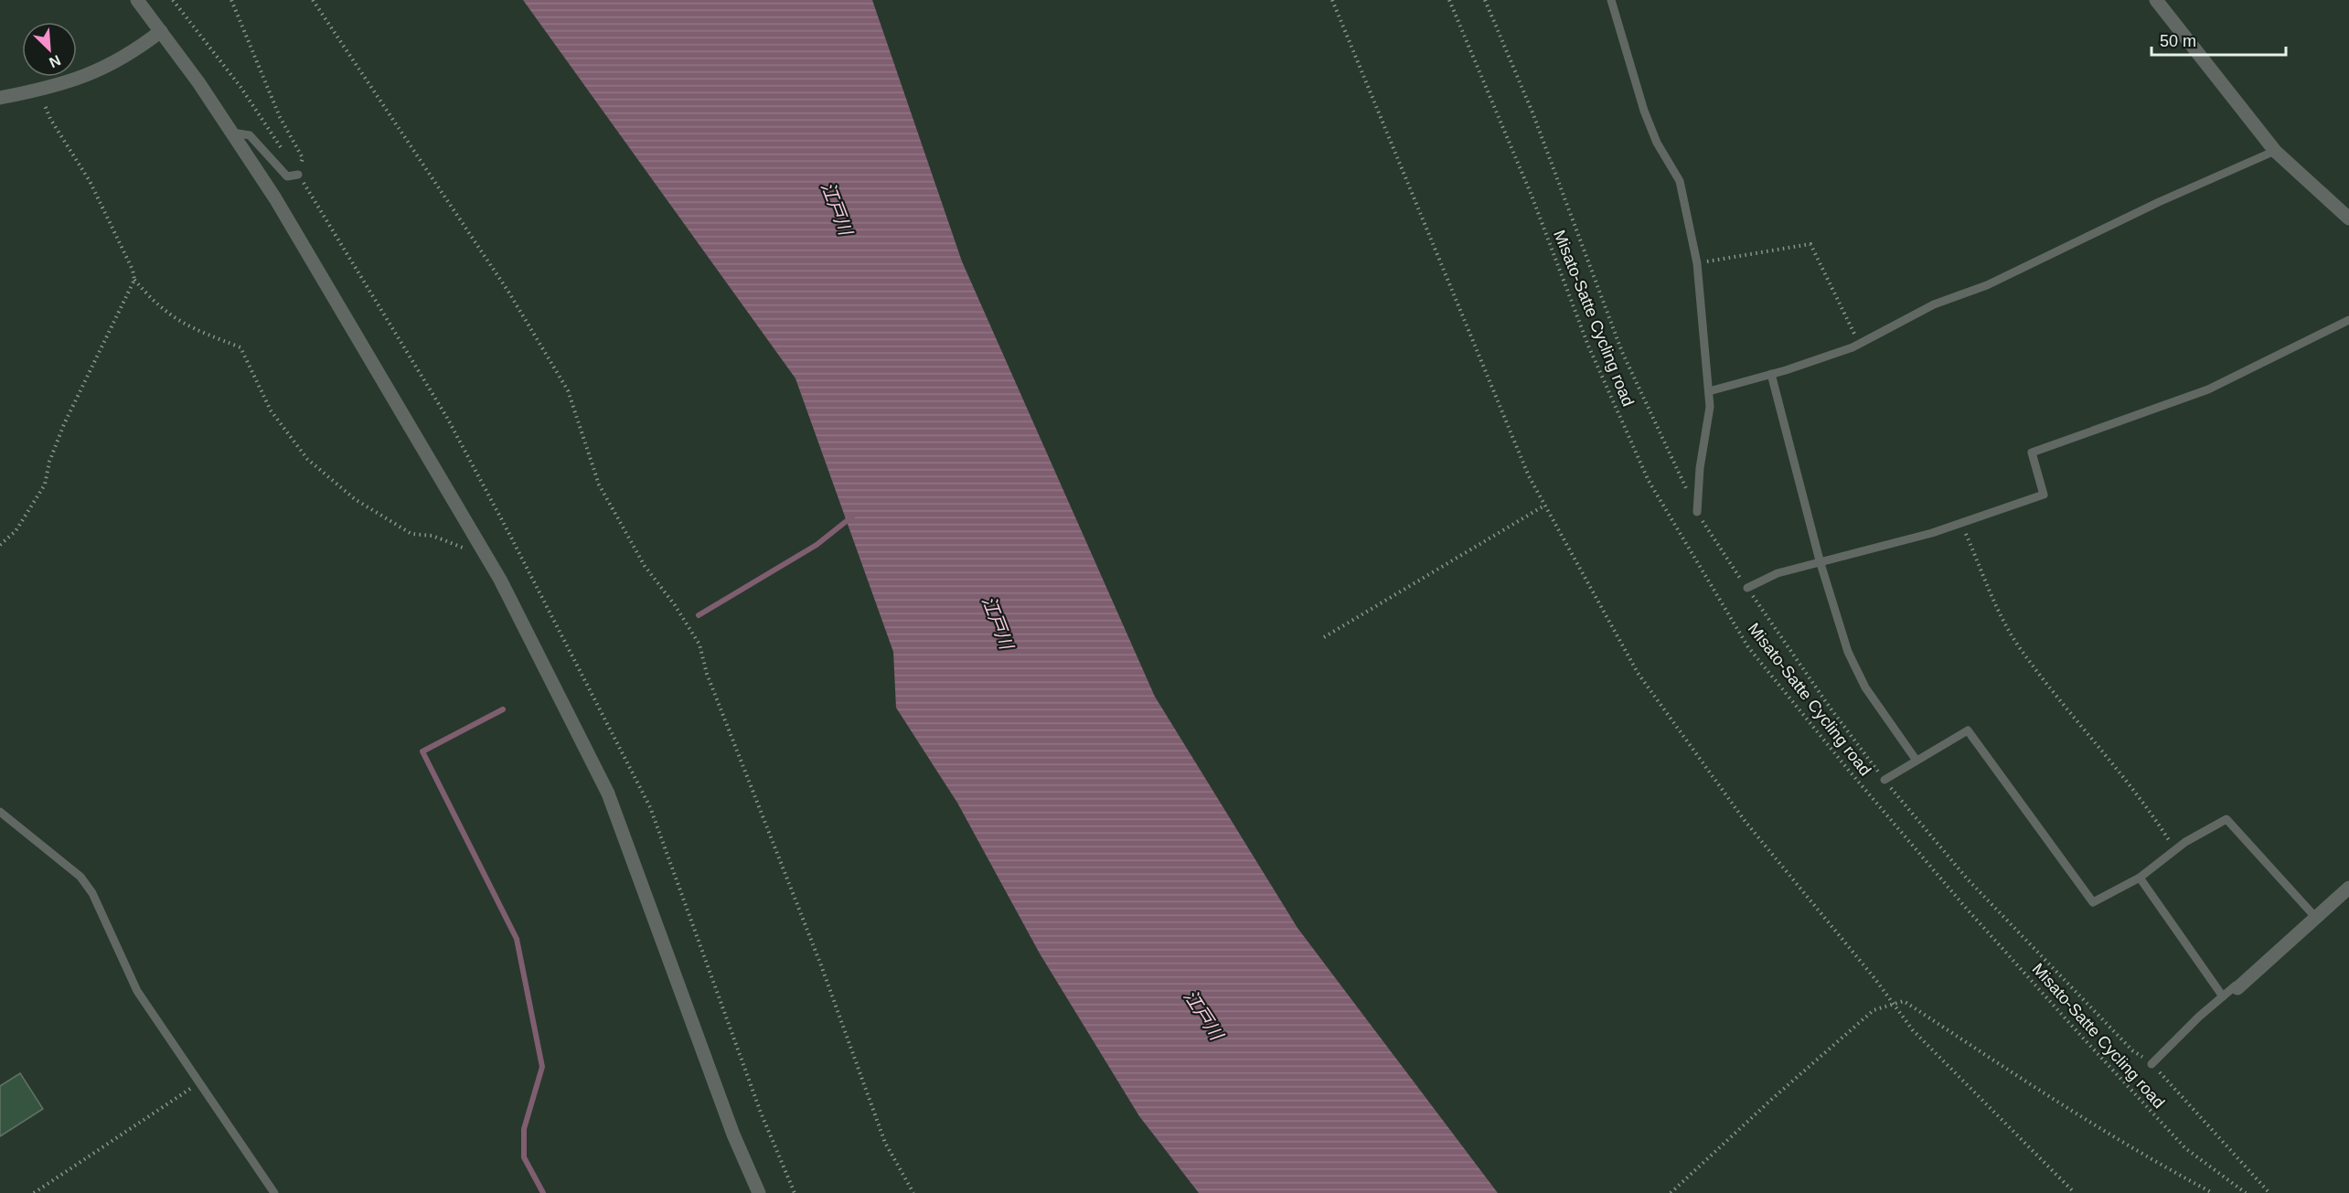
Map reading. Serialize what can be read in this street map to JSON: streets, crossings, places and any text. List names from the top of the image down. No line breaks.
{"streets":{"path":["Misato-Satte Cycling road"]},"water":["江戸川"],"scale_bar":"50 m","north":"bottom right"}
